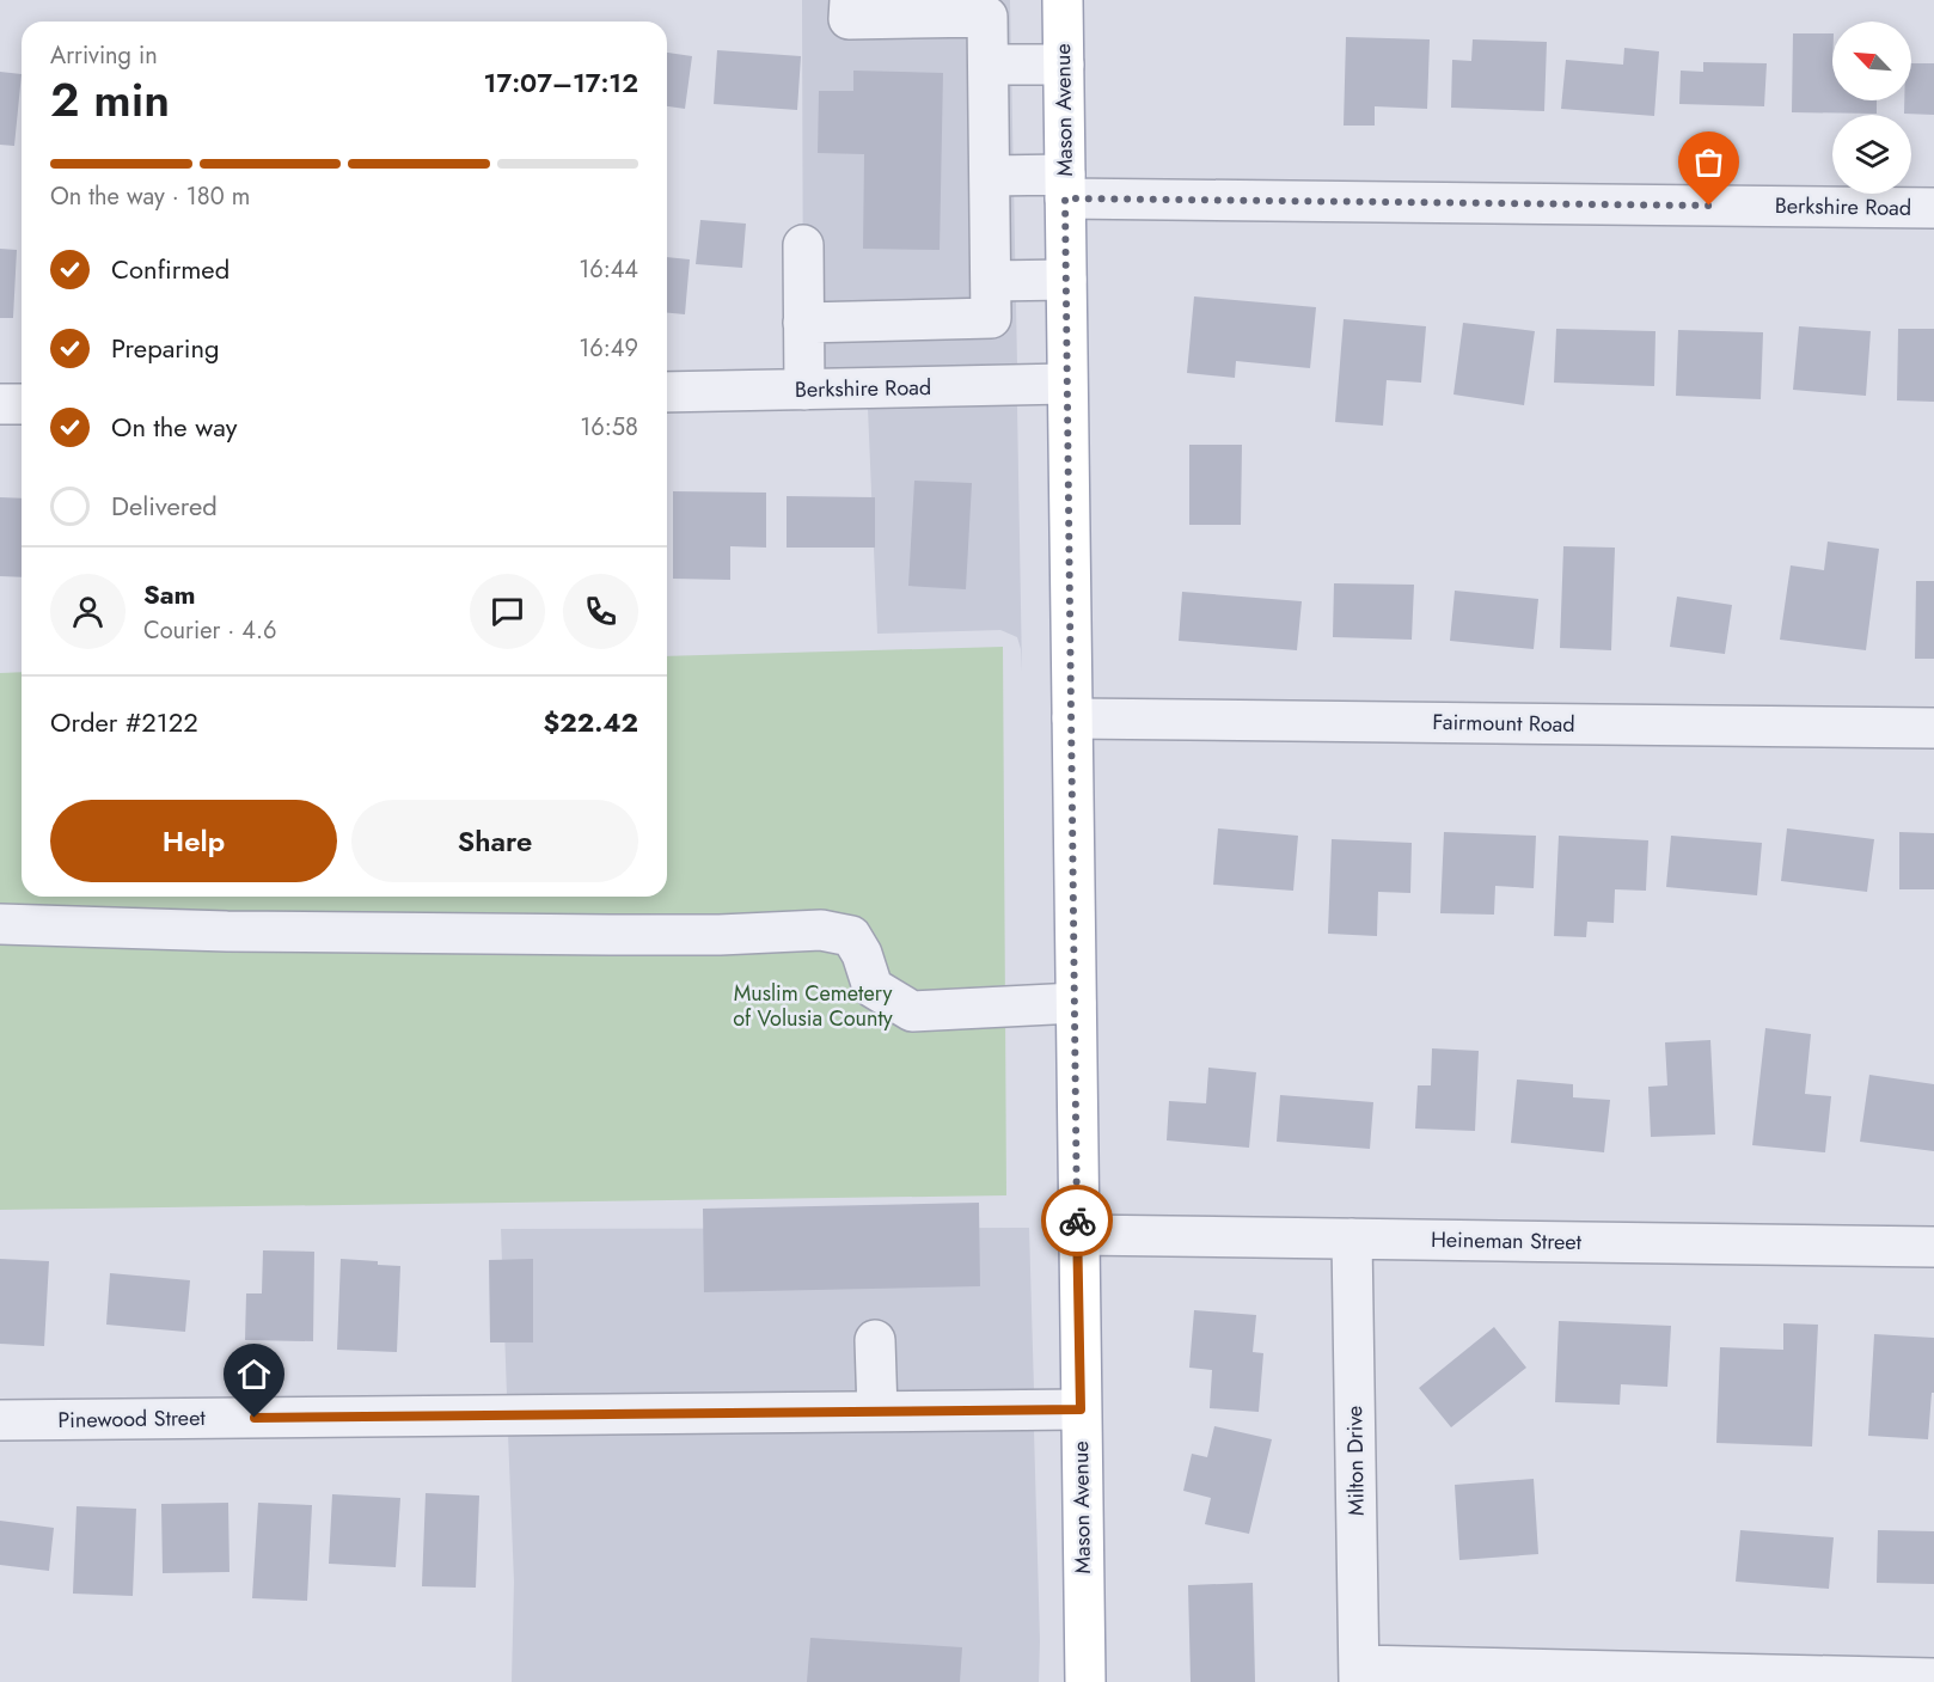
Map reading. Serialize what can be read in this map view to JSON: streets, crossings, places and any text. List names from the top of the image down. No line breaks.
{"streets":{"main road":["Mason Avenue"],"street":["Berkshire Road","Fairmount Road","Heineman Street","Pinewood Street","Milton Drive"]},"crossings":[["Mason Avenue","Berkshire Road"],["Mason Avenue","Fairmount Road"],["Mason Avenue","Heineman Street"],["Mason Avenue","Pinewood Street"],["Heineman Street","Milton Drive"]],"parks":["Muslim Cemetery of Volusia County"],"north":"top left","page":{"heading":["2 min","Arriving in","17:07–17:12"],"panel":["Sam","Courier · 4.6","Order #2122","$22.42"],"bar":"On the way · 180 m","list":[["Confirmed","16:44"],["Preparing","16:49"],["On the way","16:58"],"Delivered"],"buttons":["Help","Share"]}}
